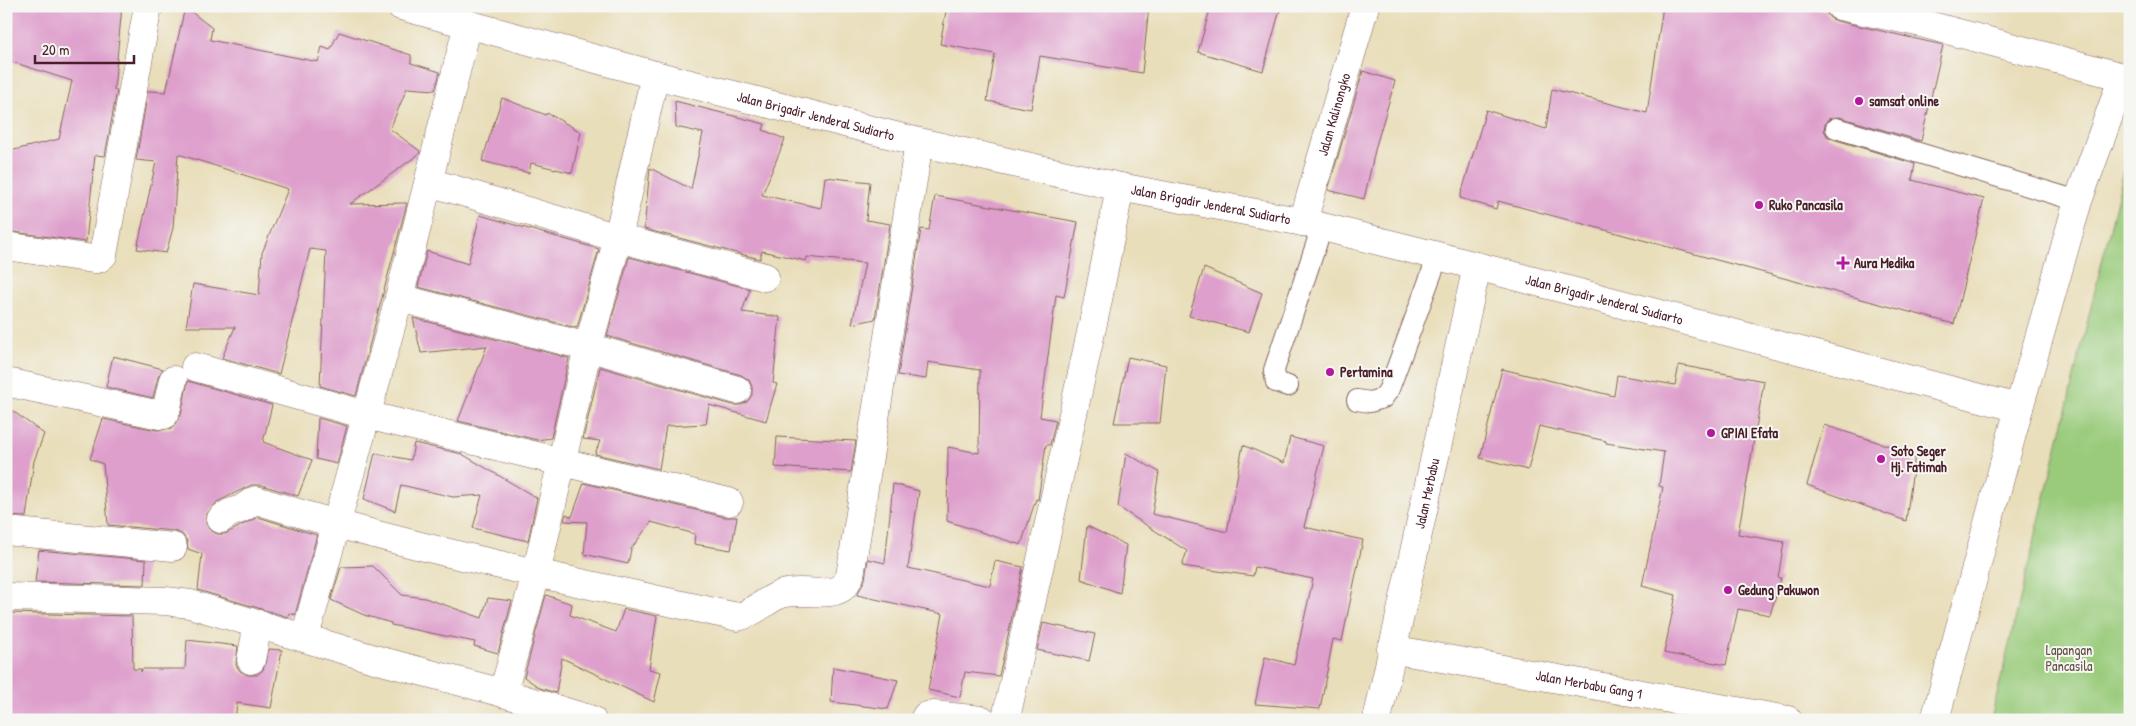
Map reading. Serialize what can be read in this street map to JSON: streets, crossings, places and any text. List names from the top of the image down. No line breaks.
{"streets":{"street":["Jalan Kalinongko","Jalan Brigadir Jenderal Sudiarto","Jalan Merbabu","Jalan Merbabu Gang 1"]},"crossings":[["Jalan Kalinongko","Jalan Brigadir Jenderal Sudiarto"],["Jalan Brigadir Jenderal Sudiarto","Jalan Merbabu"],["Jalan Merbabu","Jalan Merbabu Gang 1"]],"parks":["Lapangan Pancasila"],"places":{"other":["samsat online","Ruko Pancasila","Pertamina","GPIAI Efata","Soto Seger Hj. Fatimah","Gedung Pakuwon"],"health":["Aura Medika"]},"scale_bar":"20 m"}
